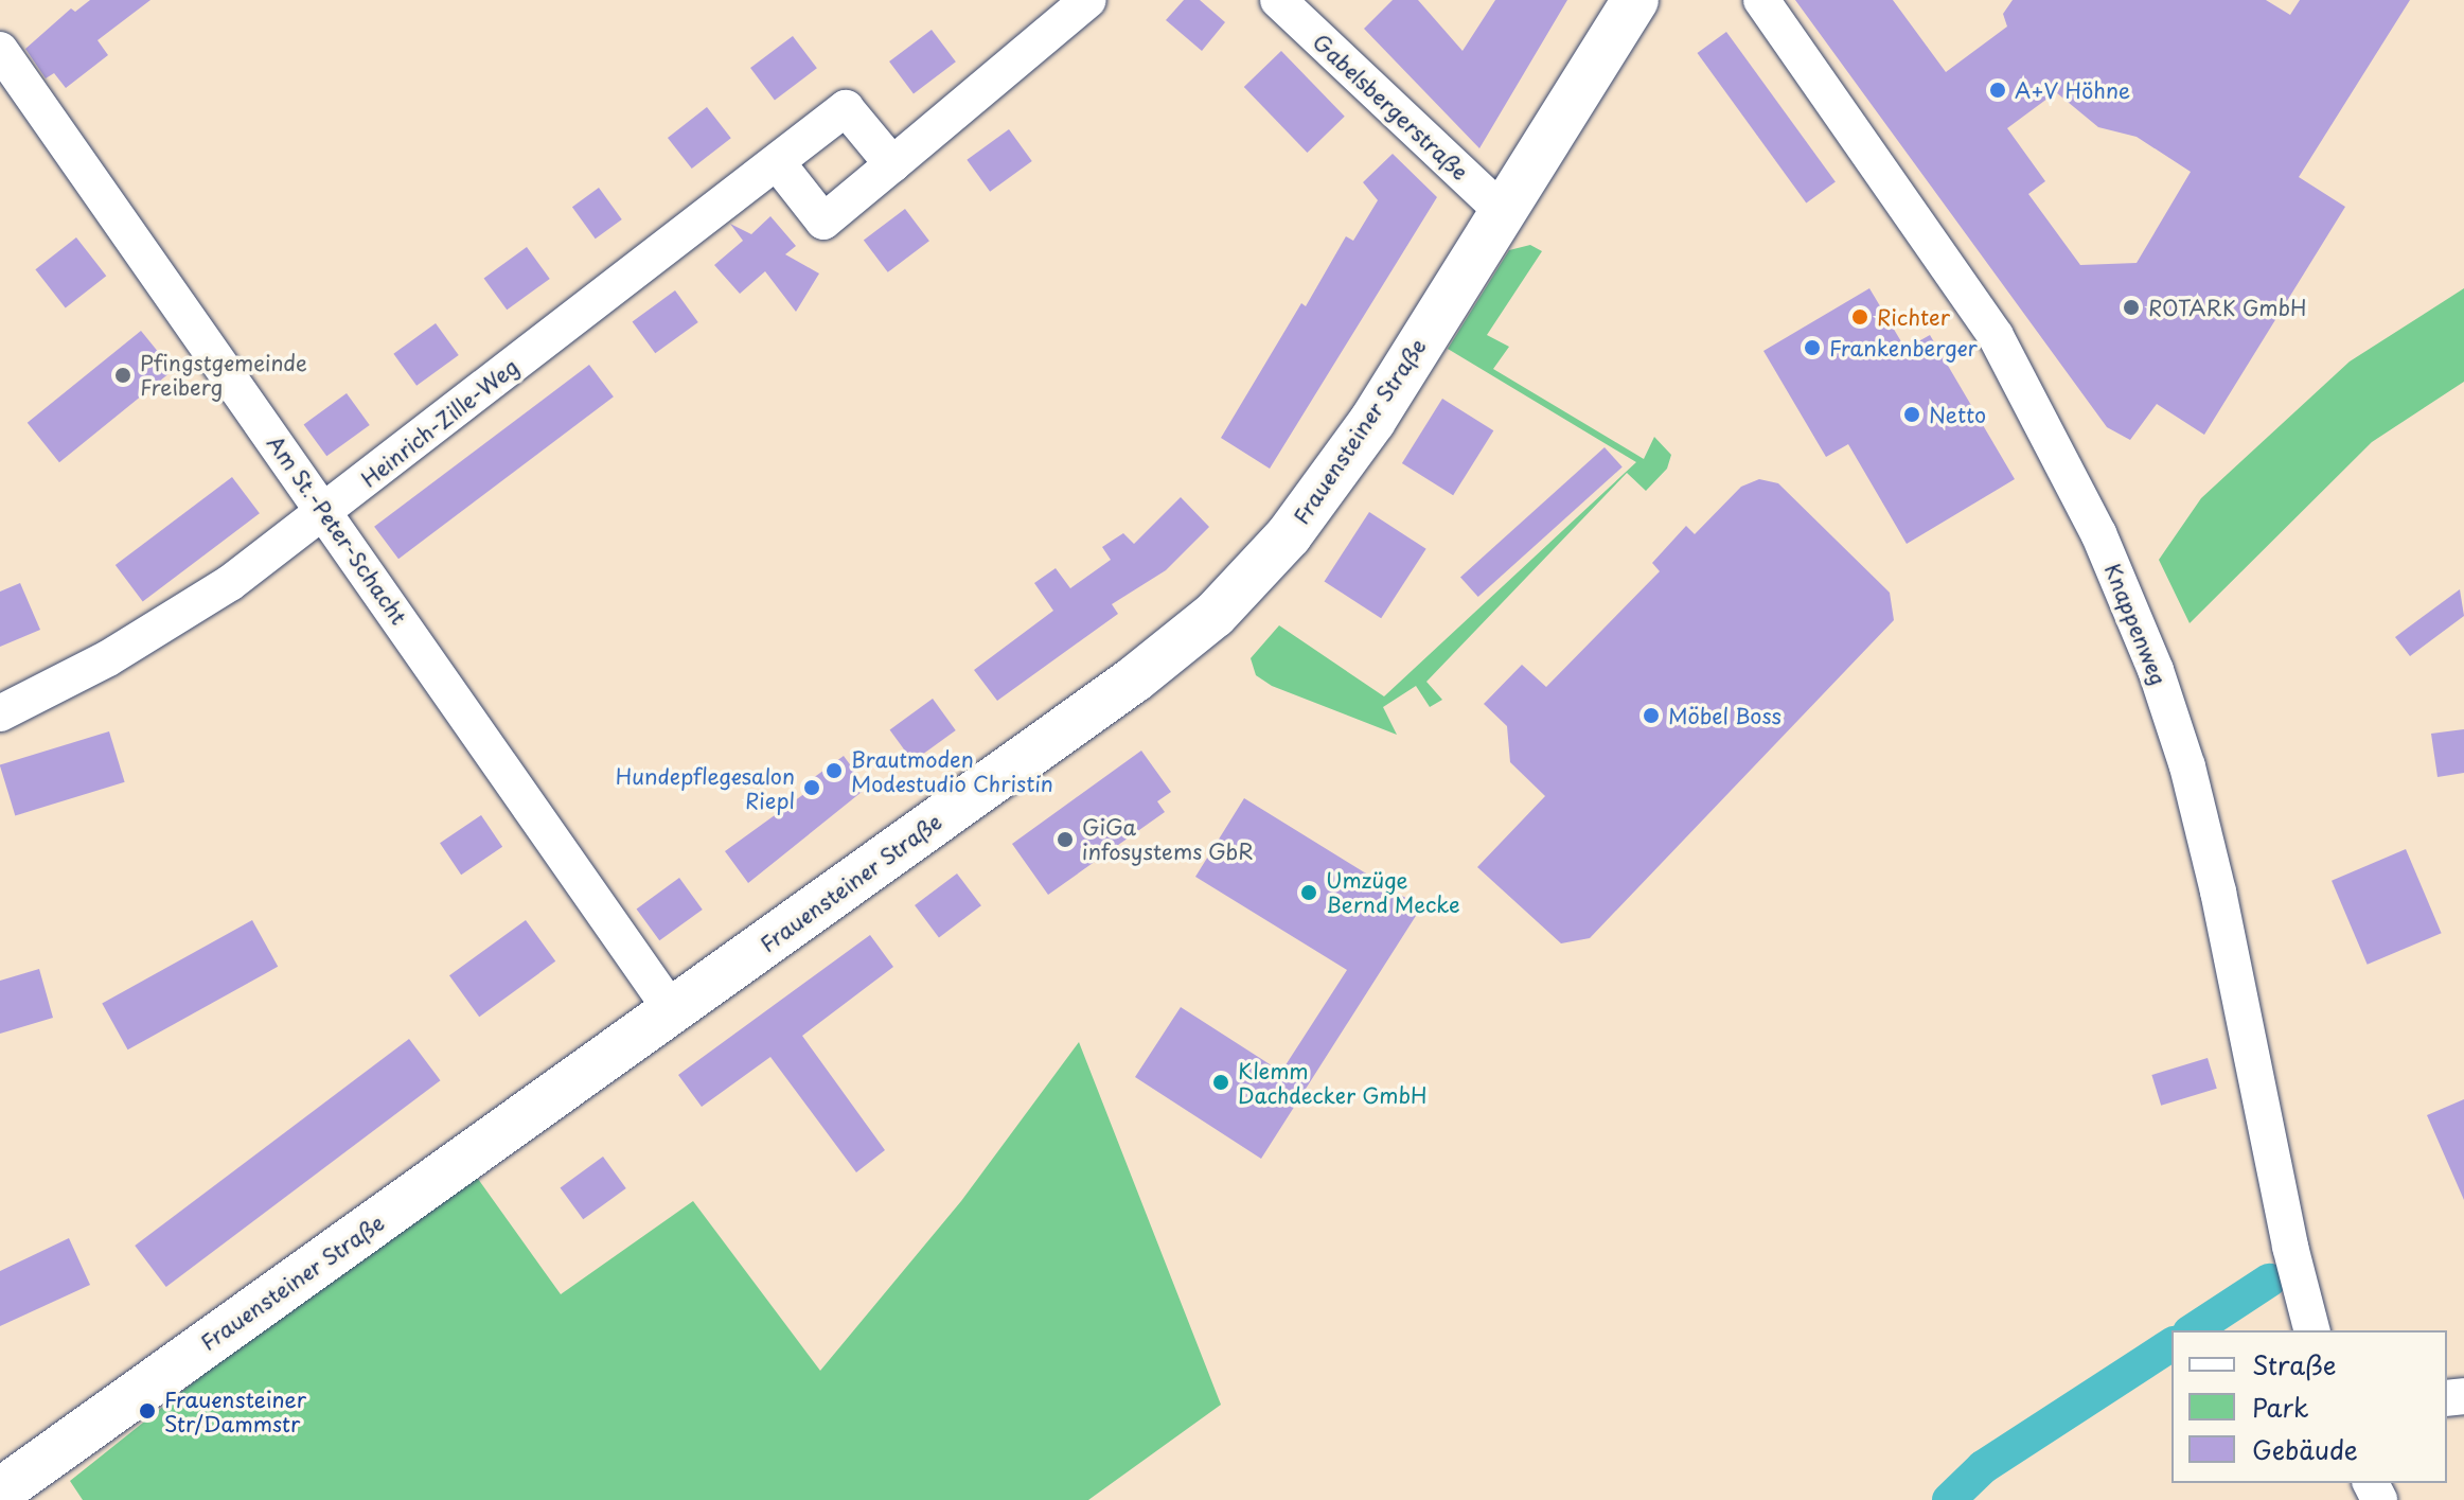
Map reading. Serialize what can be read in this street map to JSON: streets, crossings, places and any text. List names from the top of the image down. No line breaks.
{"streets":{"main road":["Frauensteiner Straße"],"street":["Gabelsbergerstraße","Heinrich-Zille-Weg","Am St.-Peter-Schacht","Knappenweg"]},"crossings":[["Gabelsbergerstraße","Frauensteiner Straße"],["Heinrich-Zille-Weg","Am St.-Peter-Schacht"],["Frauensteiner Straße","Am St.-Peter-Schacht"]],"places":["A+V Höhne","ROTARK GmbH","Richter","Frankenberger","Pfingstgemeinde Freiberg","Netto","Möbel Boss","Brautmoden Modestudio Christin","Hundepflegesalon Riepl","GiGa infosystems GbR","Umzüge Bernd Mecke","Klemm Dachdecker GmbH","Frauensteiner Str/Dammstr"],"legend":["Straße","Park","Gebäude"]}
